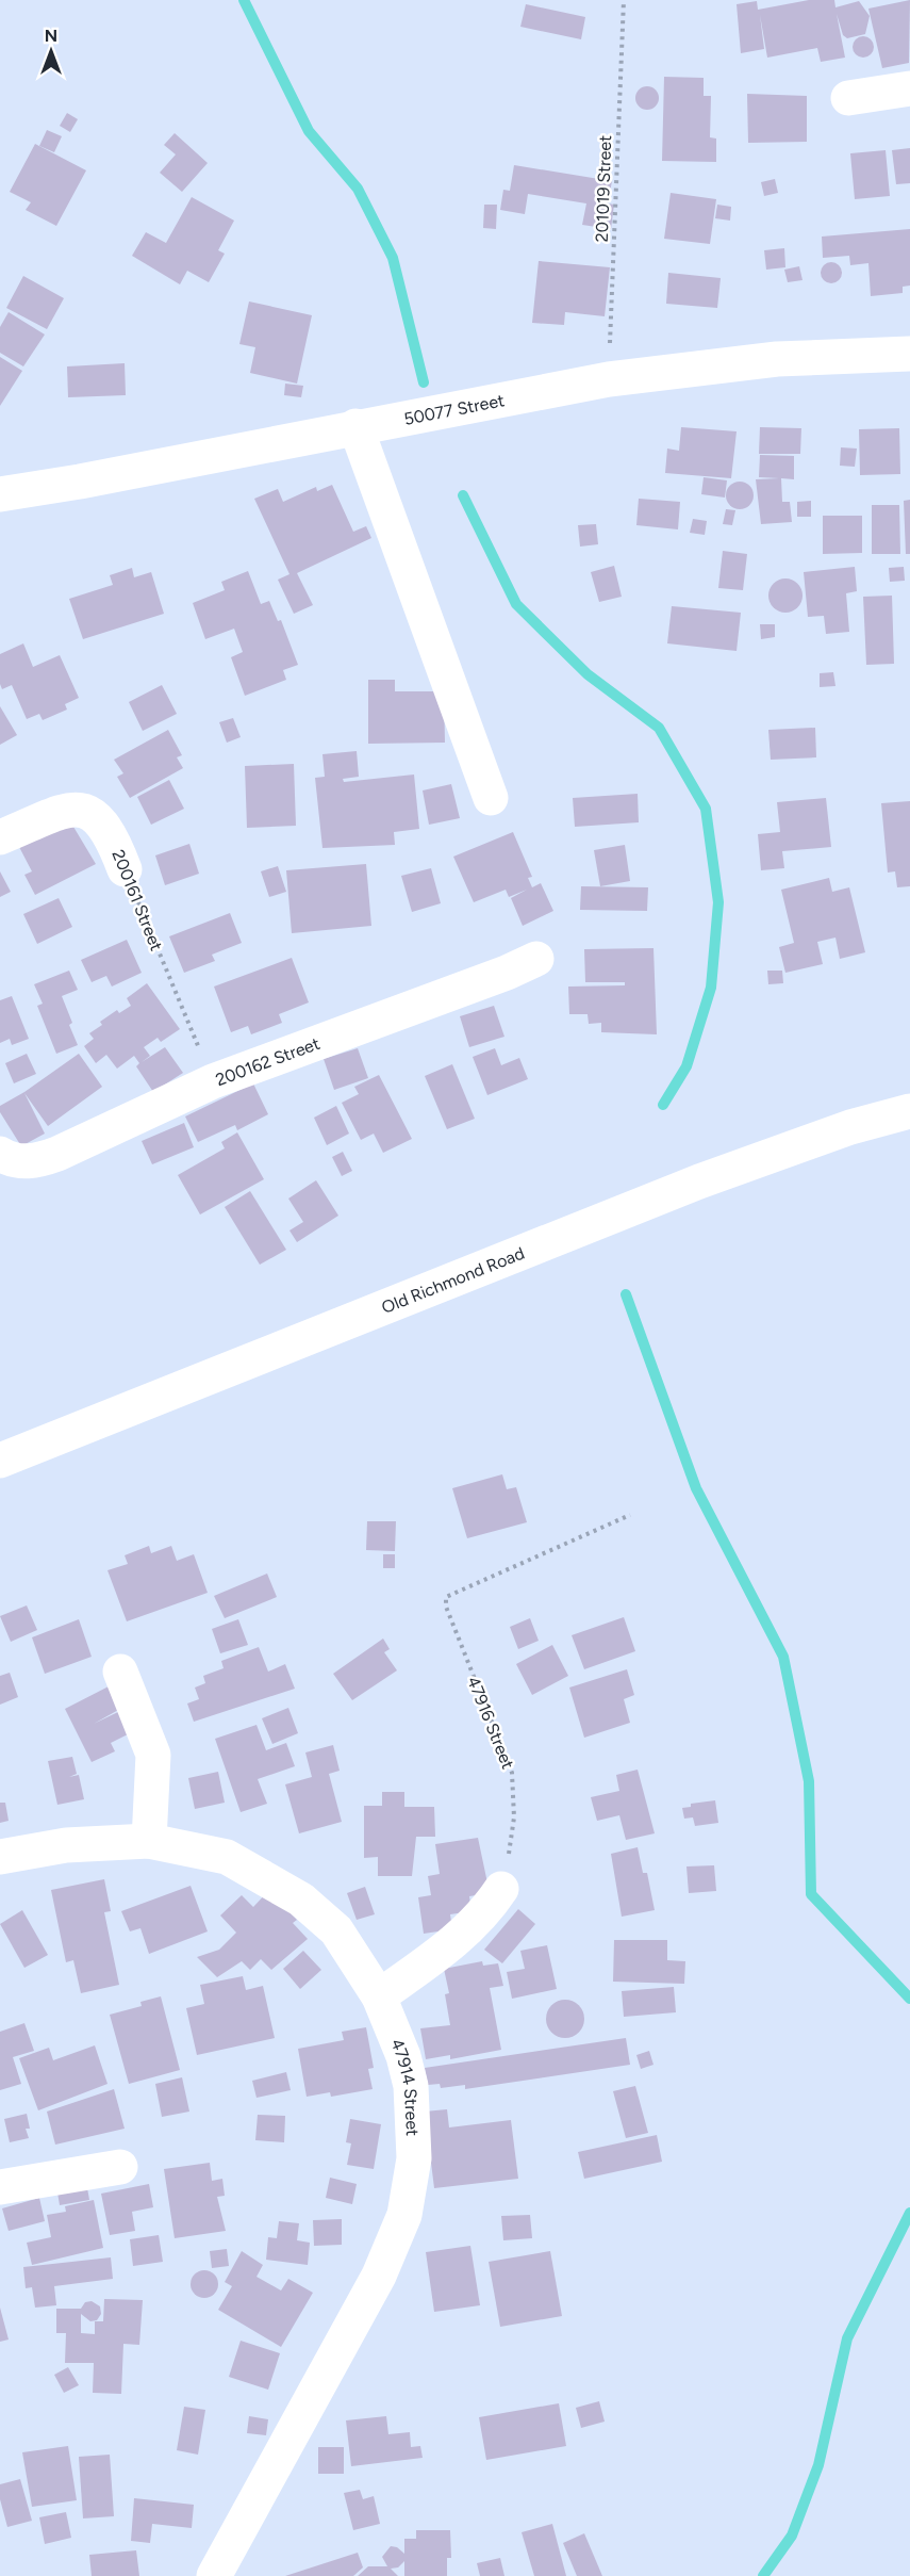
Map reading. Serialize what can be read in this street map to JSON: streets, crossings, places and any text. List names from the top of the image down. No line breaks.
{"streets":{"street":["50077 Street","200161 Street","200162 Street","Old Richmond Road","47914 Street"],"path":["201019 Street","47916 Street"]},"crossings":[["201019 Street","50077 Street"],["200161 Street","200162 Street"]],"north":"top"}
